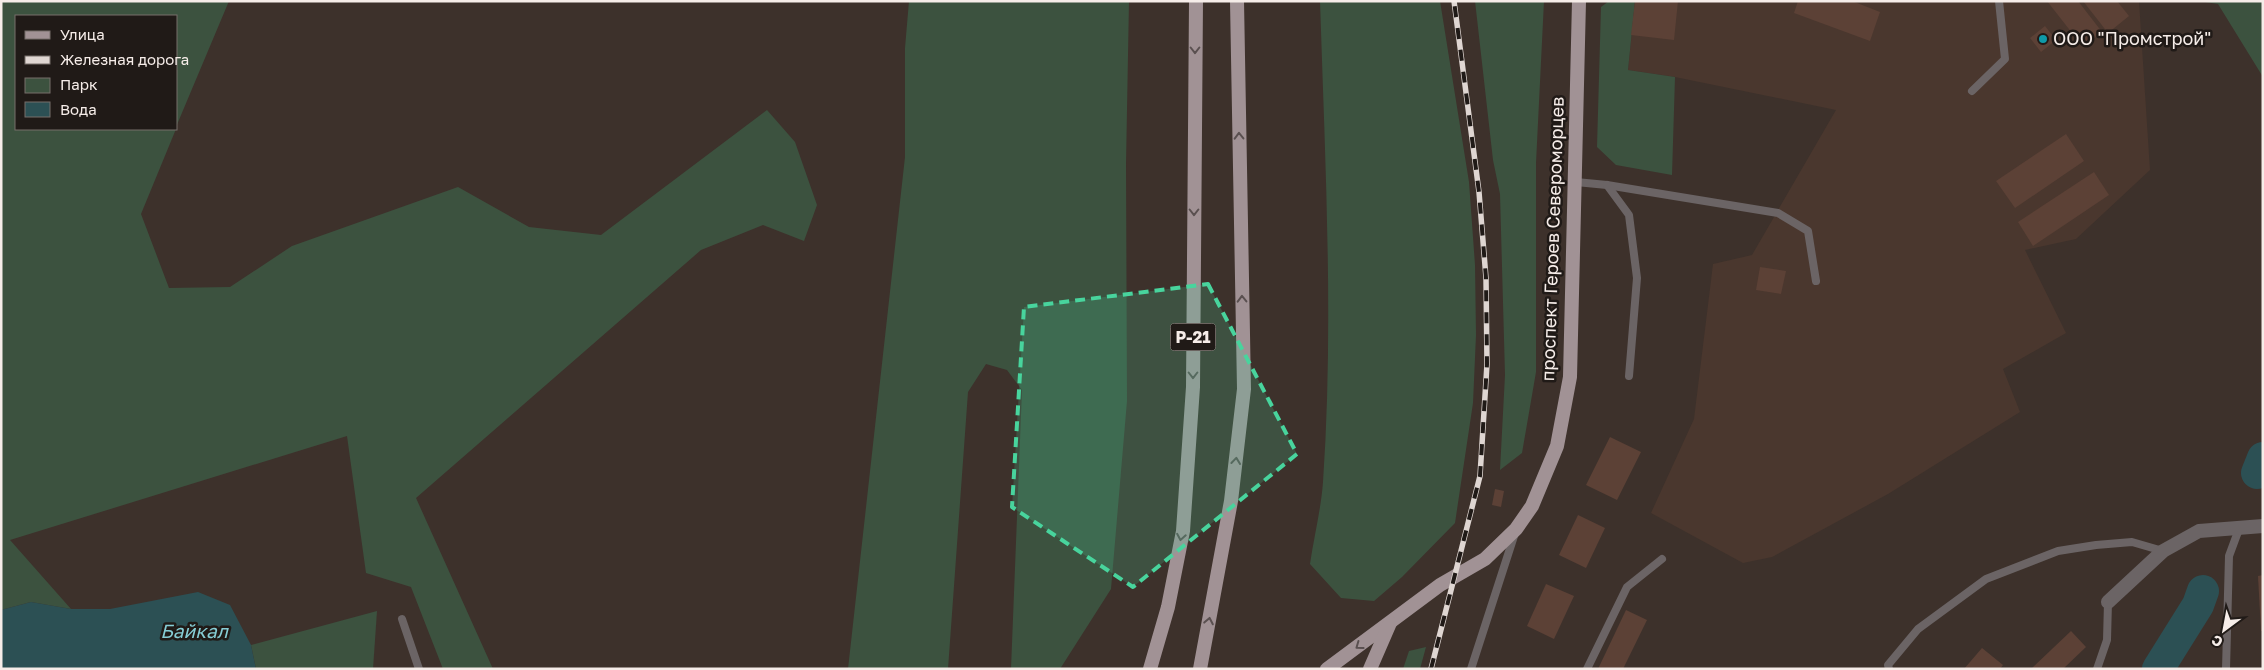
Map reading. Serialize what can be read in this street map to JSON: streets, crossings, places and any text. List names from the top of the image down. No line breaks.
{"streets":{"main road":["проспект Героев Североморцев","Р-21"]},"water":["Байкал"],"places":["ООО \"Промстрой\""],"legend":["Улица","Железная дорога","Парк","Вода"],"north":"bottom left"}
